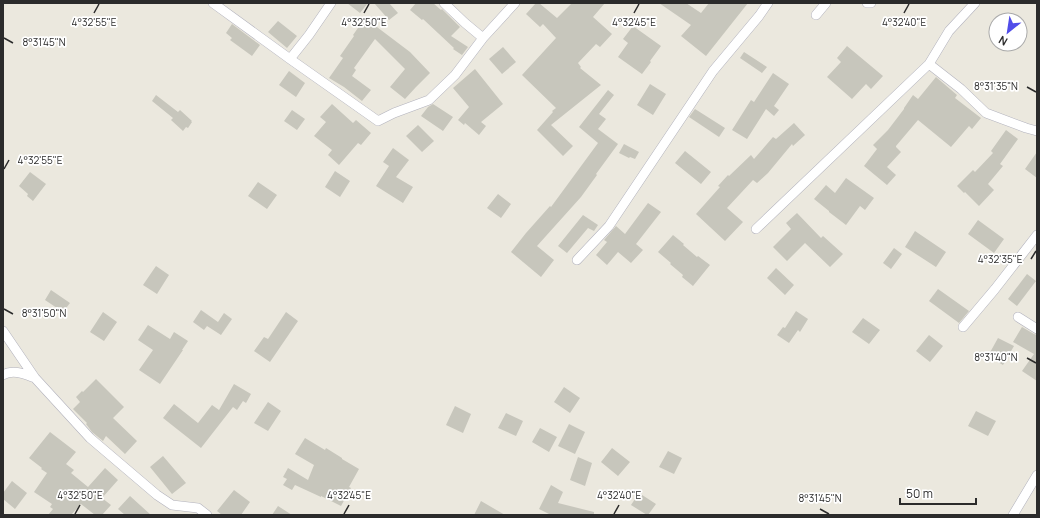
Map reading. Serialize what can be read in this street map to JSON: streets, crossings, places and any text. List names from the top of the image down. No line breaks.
{"scale_bar":"50 m","north":"bottom left","coordinates":["4°32'55\"E","4°32'45\"E","4°32'40\"E","4°32'50\"E","8°31'45\"N","8°31'35\"N","4°32'35\"E","8°31'50\"N","8°31'40\"N"]}
